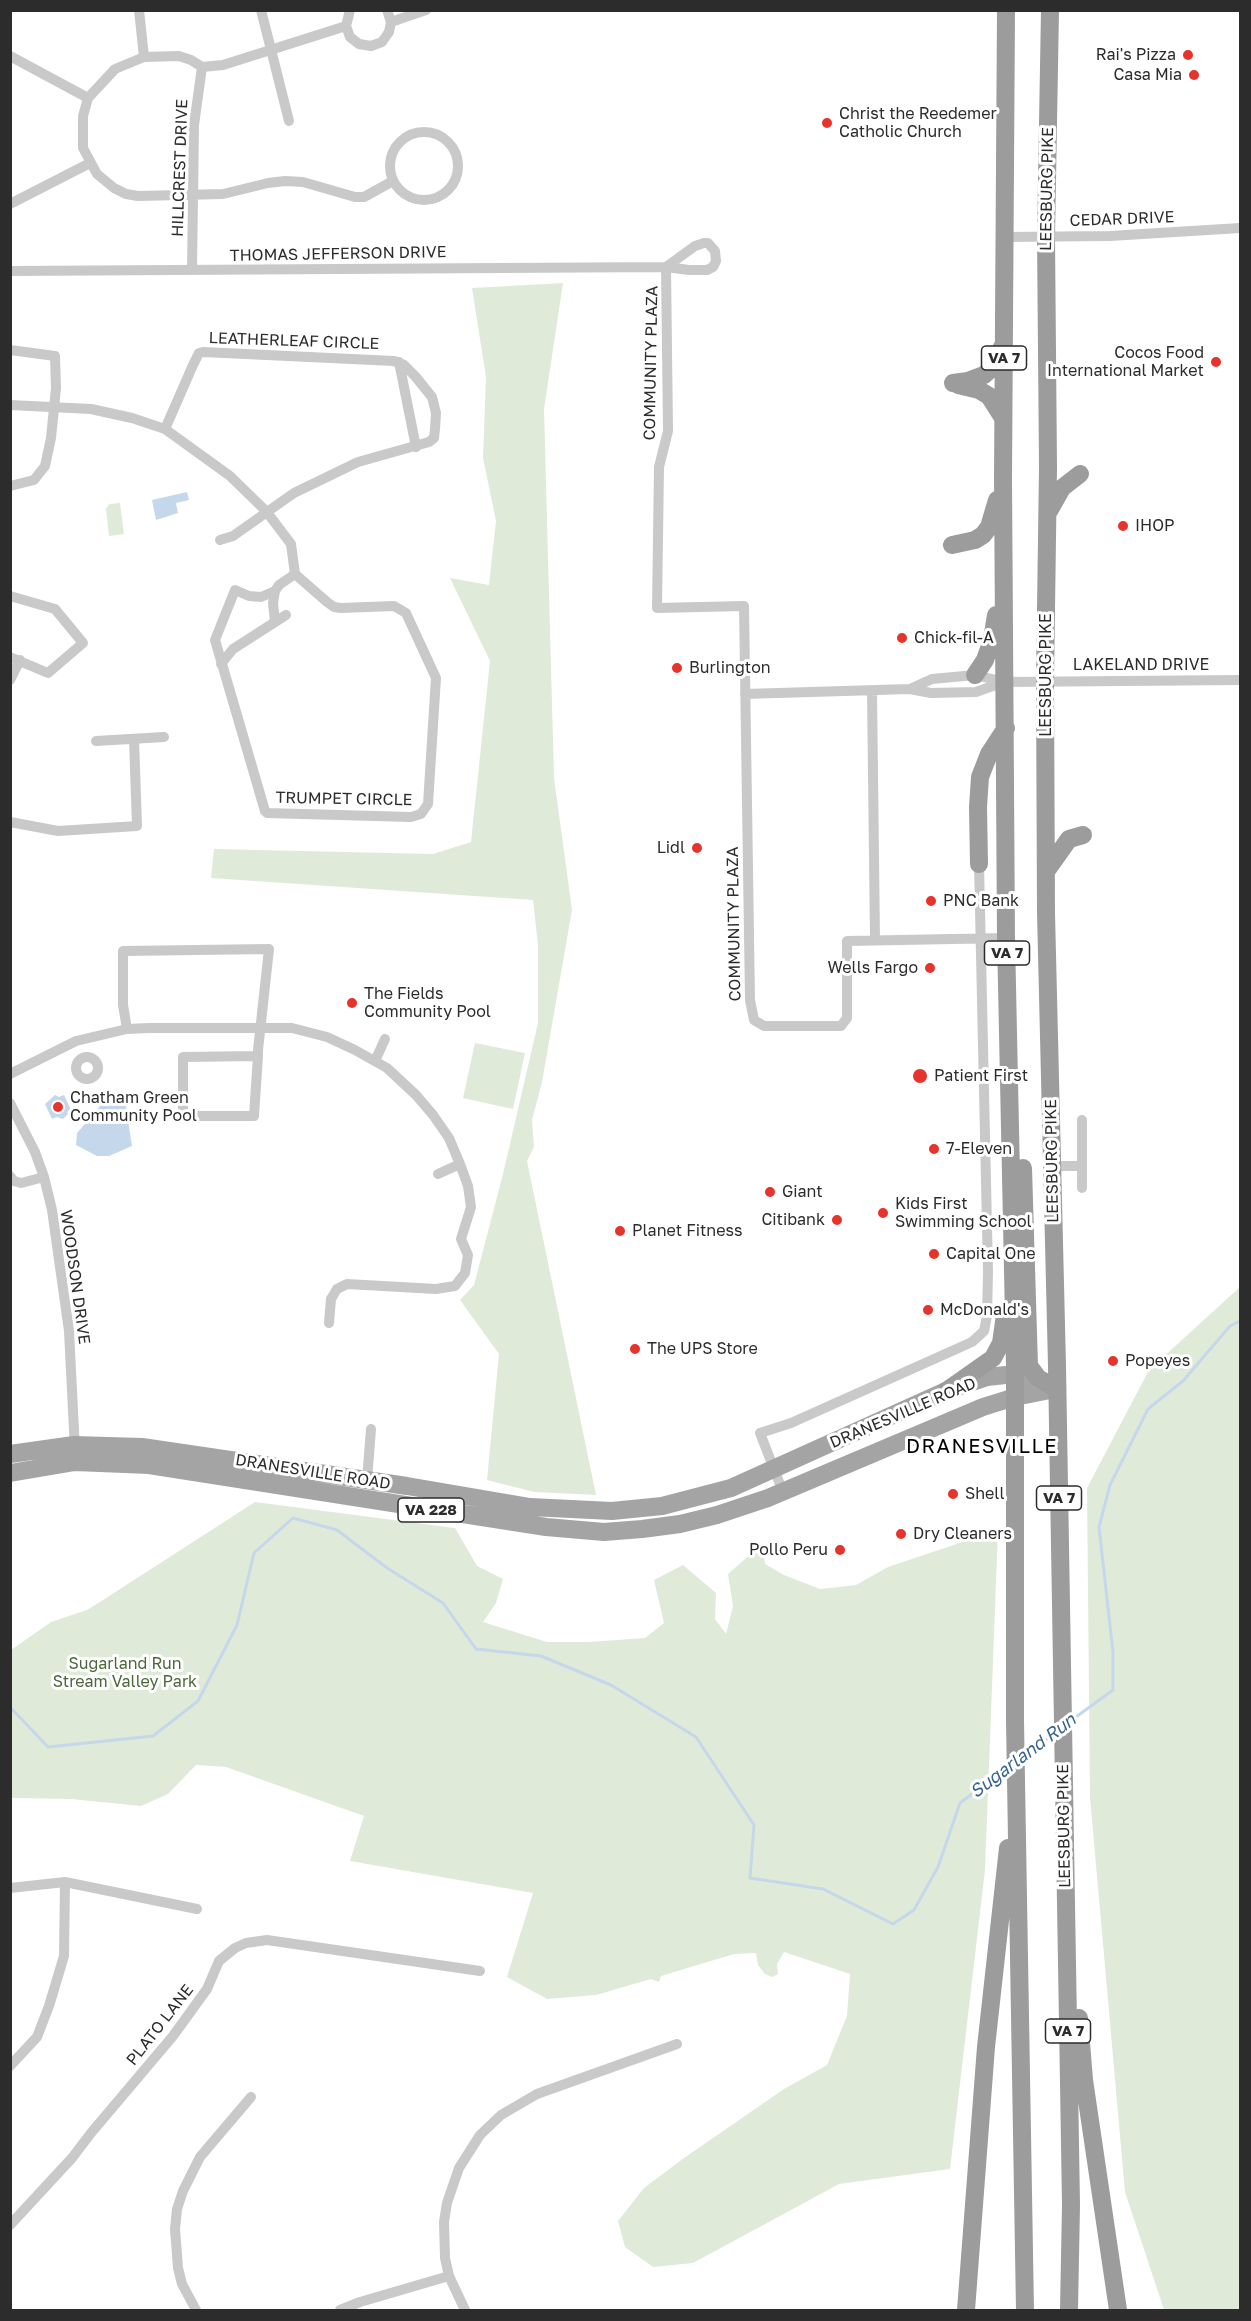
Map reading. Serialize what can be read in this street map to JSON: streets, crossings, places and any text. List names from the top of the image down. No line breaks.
{"streets":{"highway":["LEESBURG PIKE","VA 7"],"main road":["DRANESVILLE ROAD","VA 228"],"street":["HILLCREST DRIVE","CEDAR DRIVE","THOMAS JEFFERSON DRIVE","LEATHERLEAF CIRCLE","COMMUNITY PLAZA","LAKELAND DRIVE","TRUMPET CIRCLE","WOODSON DRIVE","PLATO LANE"]},"crossings":[["HILLCREST DRIVE","THOMAS JEFFERSON DRIVE"],["LEESBURG PIKE","CEDAR DRIVE"],["LEESBURG PIKE","LAKELAND DRIVE"],["LEESBURG PIKE","DRANESVILLE ROAD"],["CEDAR DRIVE","VA 7"],["THOMAS JEFFERSON DRIVE","COMMUNITY PLAZA"],["VA 7","COMMUNITY PLAZA"],["VA 7","LAKELAND DRIVE"],["VA 7","DRANESVILLE ROAD"],["WOODSON DRIVE","DRANESVILLE ROAD"]],"districts":["DRANESVILLE"],"water":["Sugarland Run"],"parks":["Sugarland Run Stream Valley Park"],"places":["Rai's Pizza","Casa Mia","Christ the Reedemer Catholic Church","Cocos Food International Market","IHOP","Chick-fil-A","Burlington","Lidl","PNC Bank","Wells Fargo","The Fields Community Pool","Patient First","Chatham Green Community Pool","7-Eleven","Giant","Kids First Swimming School","Citibank","Planet Fitness","Capital One","McDonald's","The UPS Store","Popeyes","Shell","Dry Cleaners","Pollo Peru"]}
